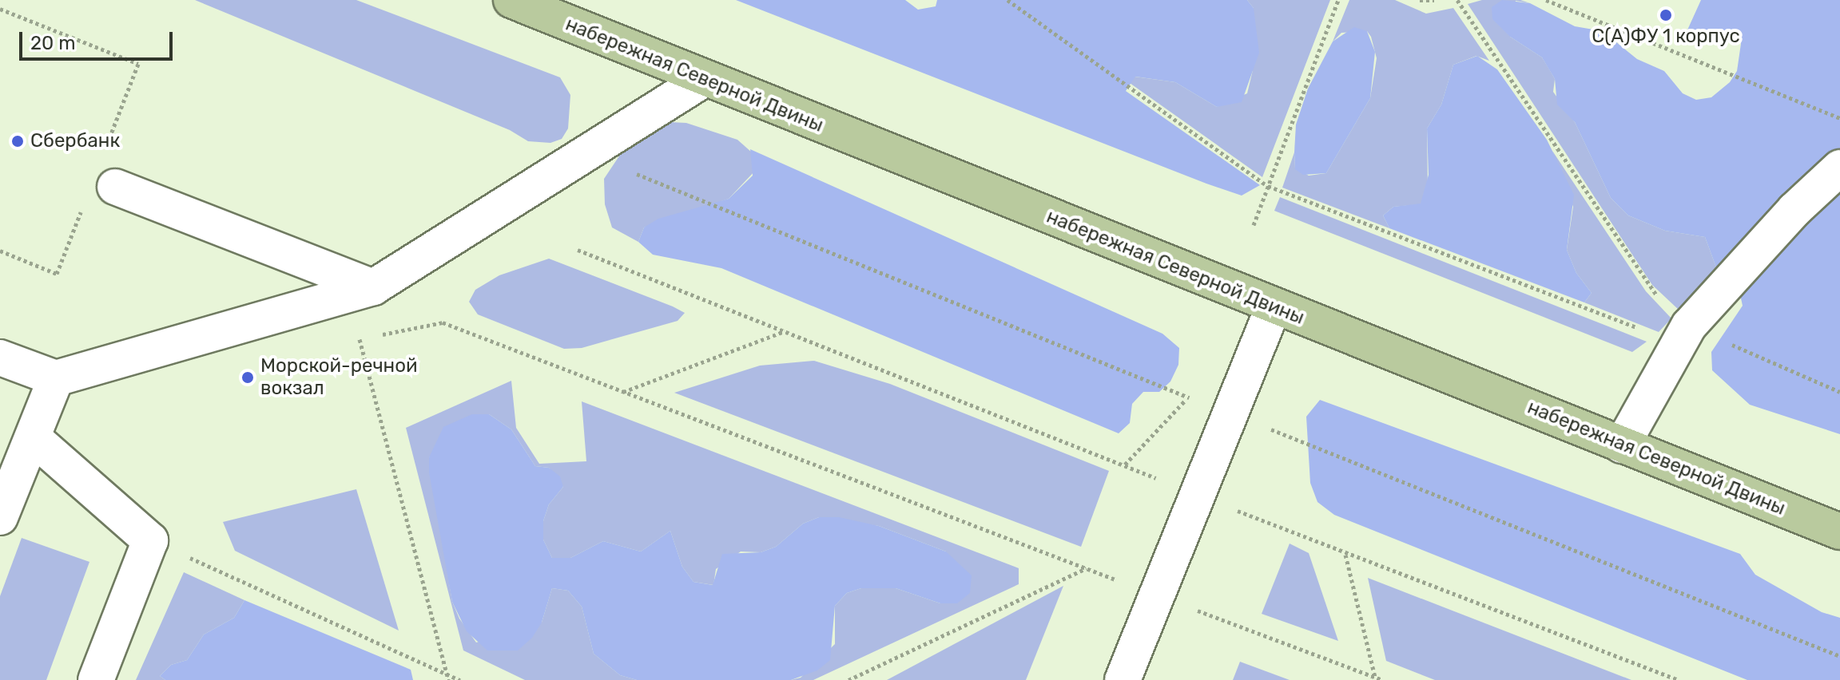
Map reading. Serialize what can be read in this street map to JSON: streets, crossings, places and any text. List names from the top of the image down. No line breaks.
{"streets":{"main road":["набережная Северной Двины"]},"places":["С(А)ФУ 1 корпус","Сбербанк","Морской-речной вокзал"],"scale_bar":"20 m"}
